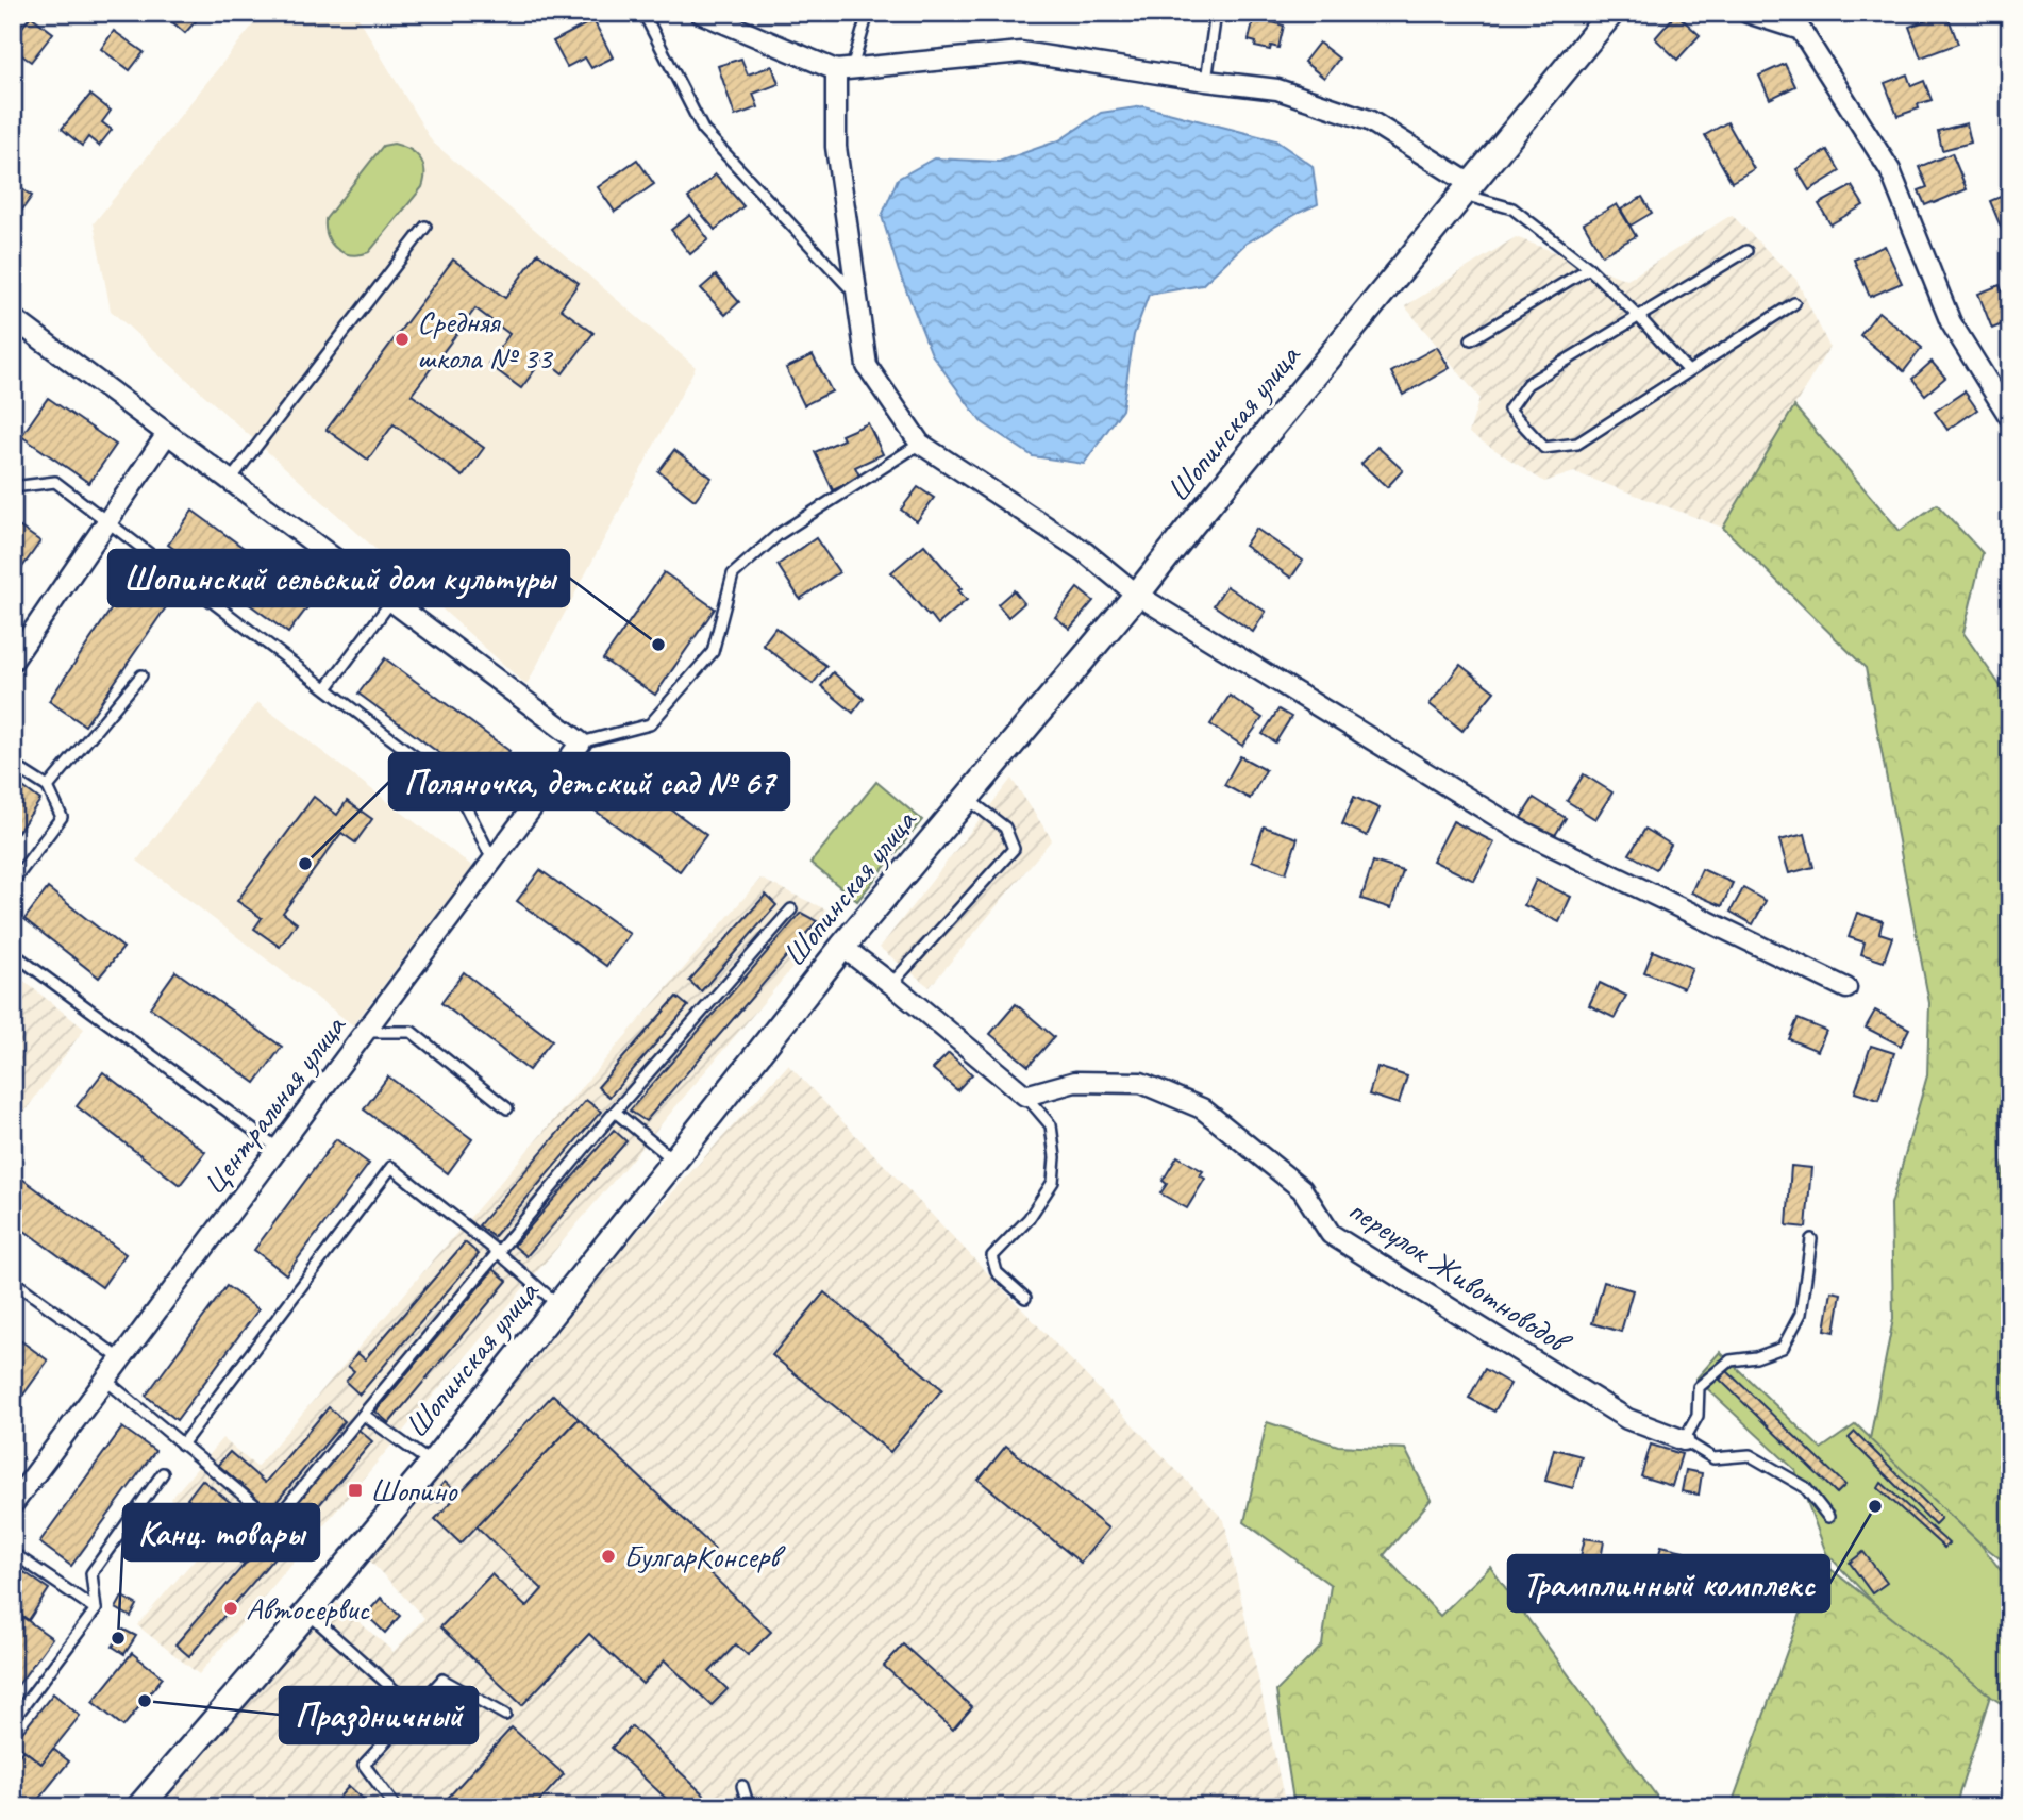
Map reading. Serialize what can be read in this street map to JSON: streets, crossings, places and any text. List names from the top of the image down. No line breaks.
{"streets":{"street":["Шопинская улица","Центральная улица","переулок Животноводов"]},"places":{"other":["Средняя школа № 33","Шопинский сельский дом культуры","Поляночка, детский сад № 67","Трамплинный комплекс","БулгарКонсерв","Автосервис","Канц. товары","Праздничный"],"transit":["Шопино"]}}
